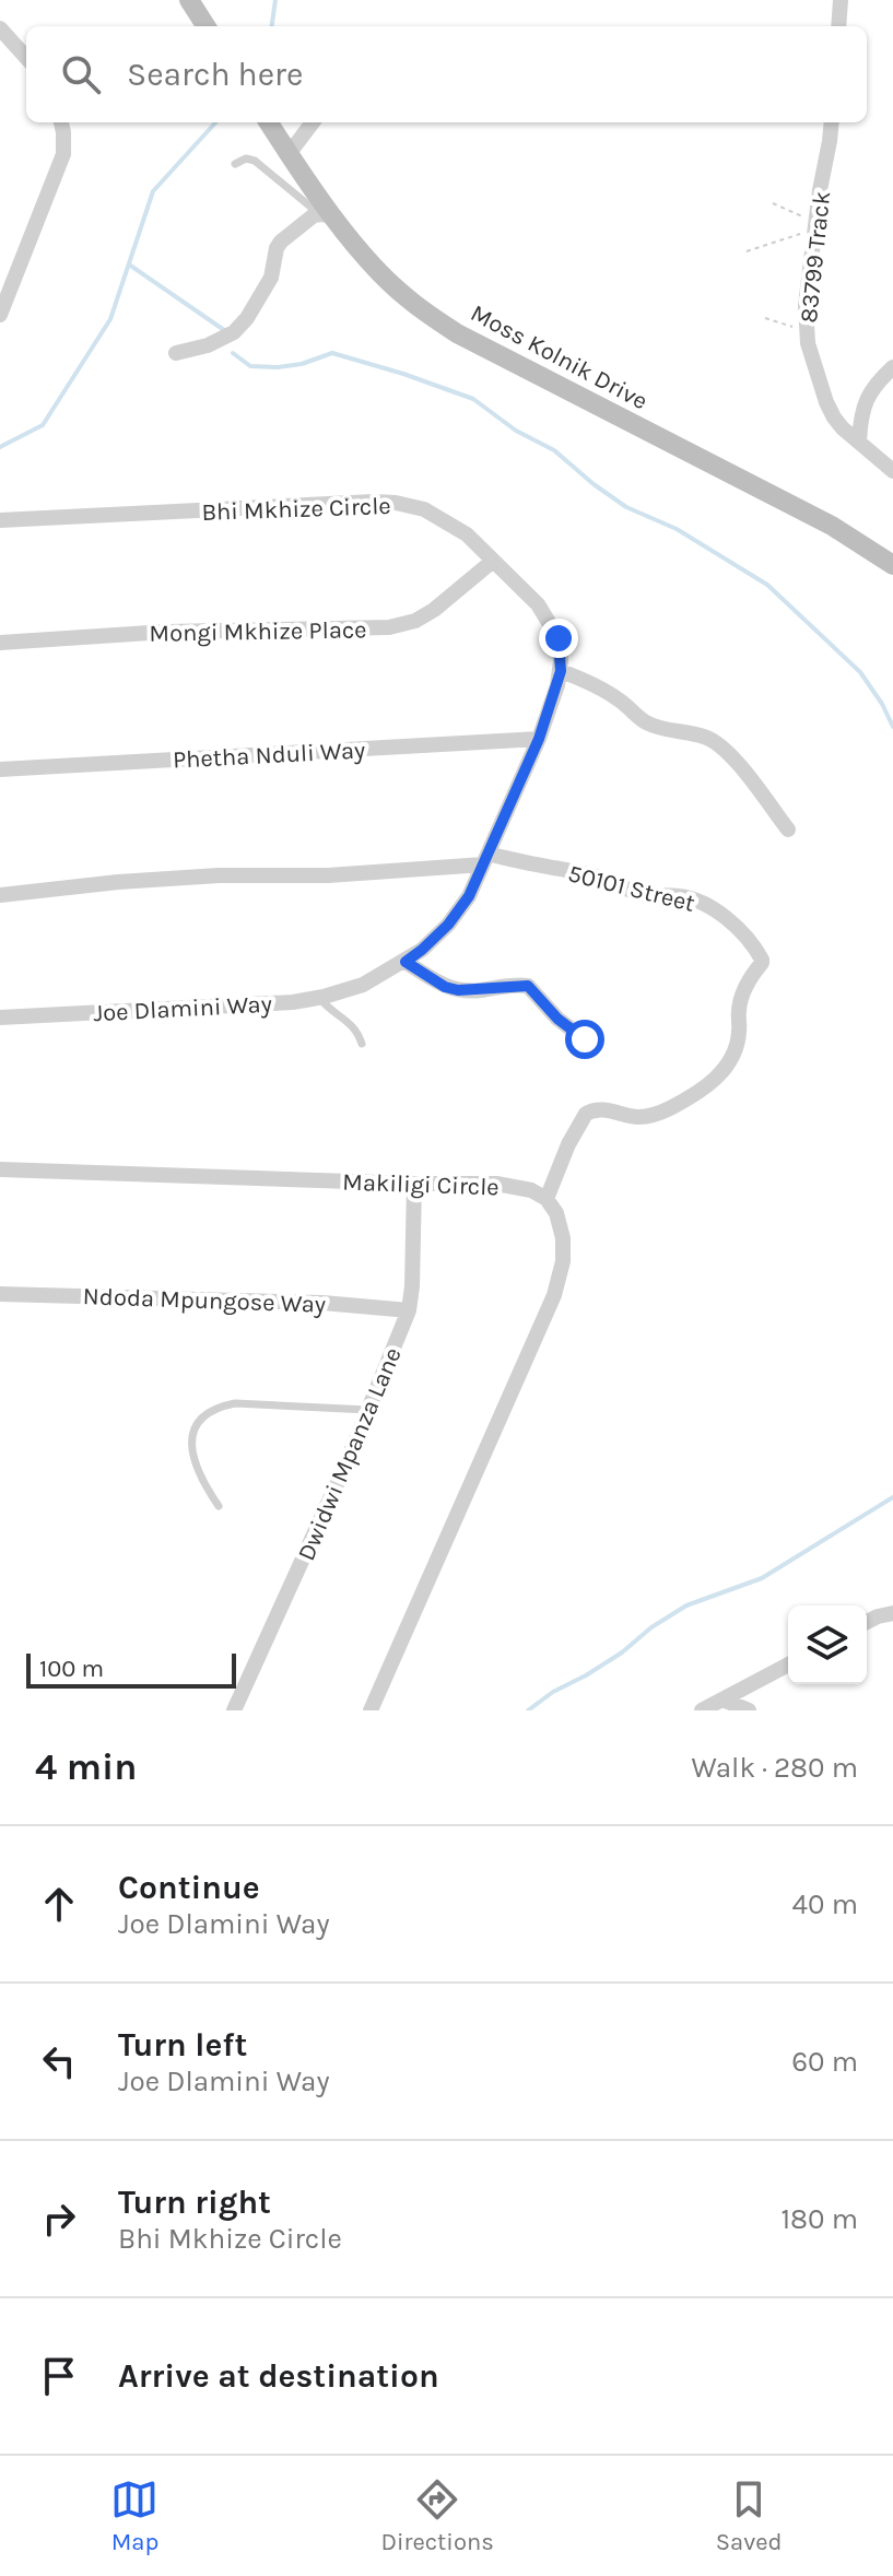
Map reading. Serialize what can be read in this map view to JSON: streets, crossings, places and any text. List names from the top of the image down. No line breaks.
{"streets":{"main road":["Moss Kolnik Drive"],"street":["83799 Track","Bhi Mkhize Circle","Mongi Mkhize Place","Phetha Nduli Way","50101 Street","Joe Dlamini Way","Makiligi Circle","Ndoda Mpungose Way","Dwidwi Mpanza Lane"]},"crossings":[["Bhi Mkhize Circle","Mongi Mkhize Place"],["Bhi Mkhize Circle","Phetha Nduli Way"],["Bhi Mkhize Circle","50101 Street"],["Bhi Mkhize Circle","Joe Dlamini Way"],["50101 Street","Makiligi Circle"],["Makiligi Circle","Dwidwi Mpanza Lane"],["Ndoda Mpungose Way","Dwidwi Mpanza Lane"]],"scale_bar":"100 m","page":{"search":"Search here","scale":"100 m","heading":["4 min","Walk · 280 m"],"list":[["Continue","Joe Dlamini Way","40 m"],["Turn left","Joe Dlamini Way","60 m"],["Turn right","Bhi Mkhize Circle","180 m"],"Arrive at destination"],"nav":["Map","Directions","Saved"]}}
